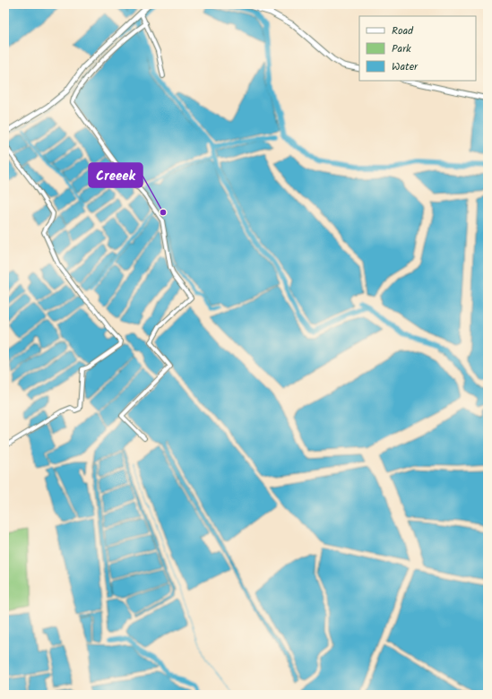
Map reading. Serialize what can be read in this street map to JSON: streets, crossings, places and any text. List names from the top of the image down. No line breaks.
{"places":["Creeek"],"legend":["Road","Park","Water"]}
